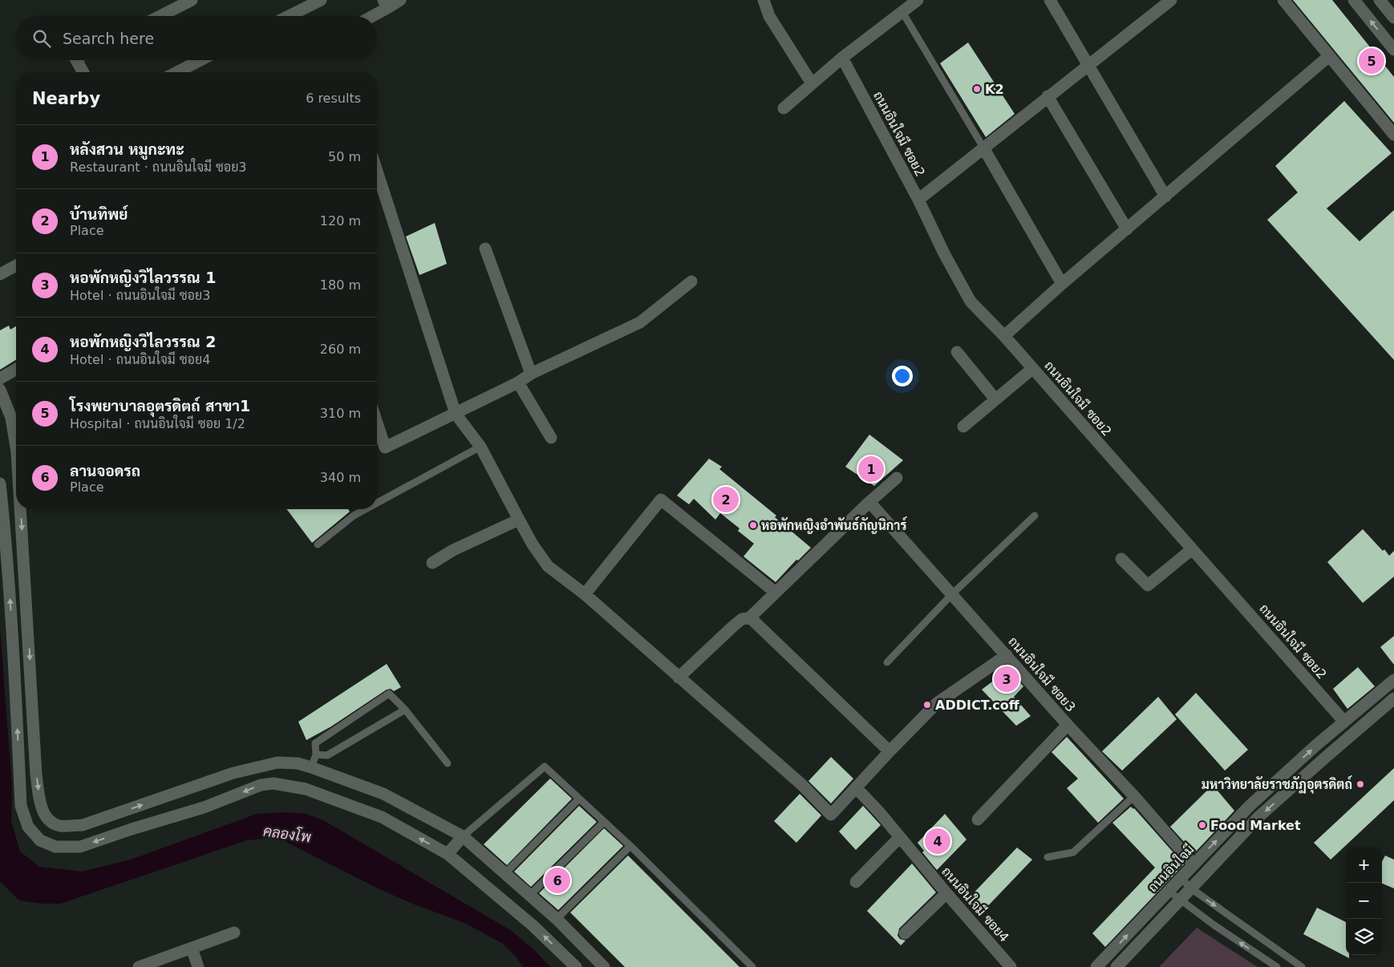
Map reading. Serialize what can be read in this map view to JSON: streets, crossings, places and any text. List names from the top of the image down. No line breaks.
{"streets":{"street":["ถนนอินใจมี ซอย2","ถนนอินใจมี ซอย3","ถนนอินใจมี","ถนนอินใจมี ซอย4"]},"crossings":[["ถนนอินใจมี ซอย2","ถนนอินใจมี"],["ถนนอินใจมี ซอย3","ถนนอินใจมี"]],"water":["คลองโพ"],"places":["K2","หอพักหญิงอำพันธ์กัญนิการ์","ADDICT.coff","มหาวิทยาลัยราชภัฏอุตรดิตถ์","Food Market"],"page":{"search":"Search here","pins":["5","1","2","3","4","6"],"heading":["Nearby","6 results"],"list":[{"mark":"1","name":"หลังสวน หมูกะทะ","note":"Restaurant · ถนนอินใจมี ซอย3","value":"50 m"},{"mark":"2","name":"บ้านทิพย์","note":"Place","value":"120 m"},{"mark":"3","name":"หอพักหญิงวิไลวรรณ 1","note":"Hotel · ถนนอินใจมี ซอย3","value":"180 m"},{"mark":"4","name":"หอพักหญิงวิไลวรรณ 2","note":"Hotel · ถนนอินใจมี ซอย4","value":"260 m"},{"mark":"5","name":"โรงพยาบาลอุตรดิตถ์ สาขา1","note":"Hospital · ถนนอินใจมี ซอย 1/2","value":"310 m"},{"mark":"6","name":"ลานจอดรถ","note":"Place","value":"340 m"}],"map_buttons":["+","−"]}}
